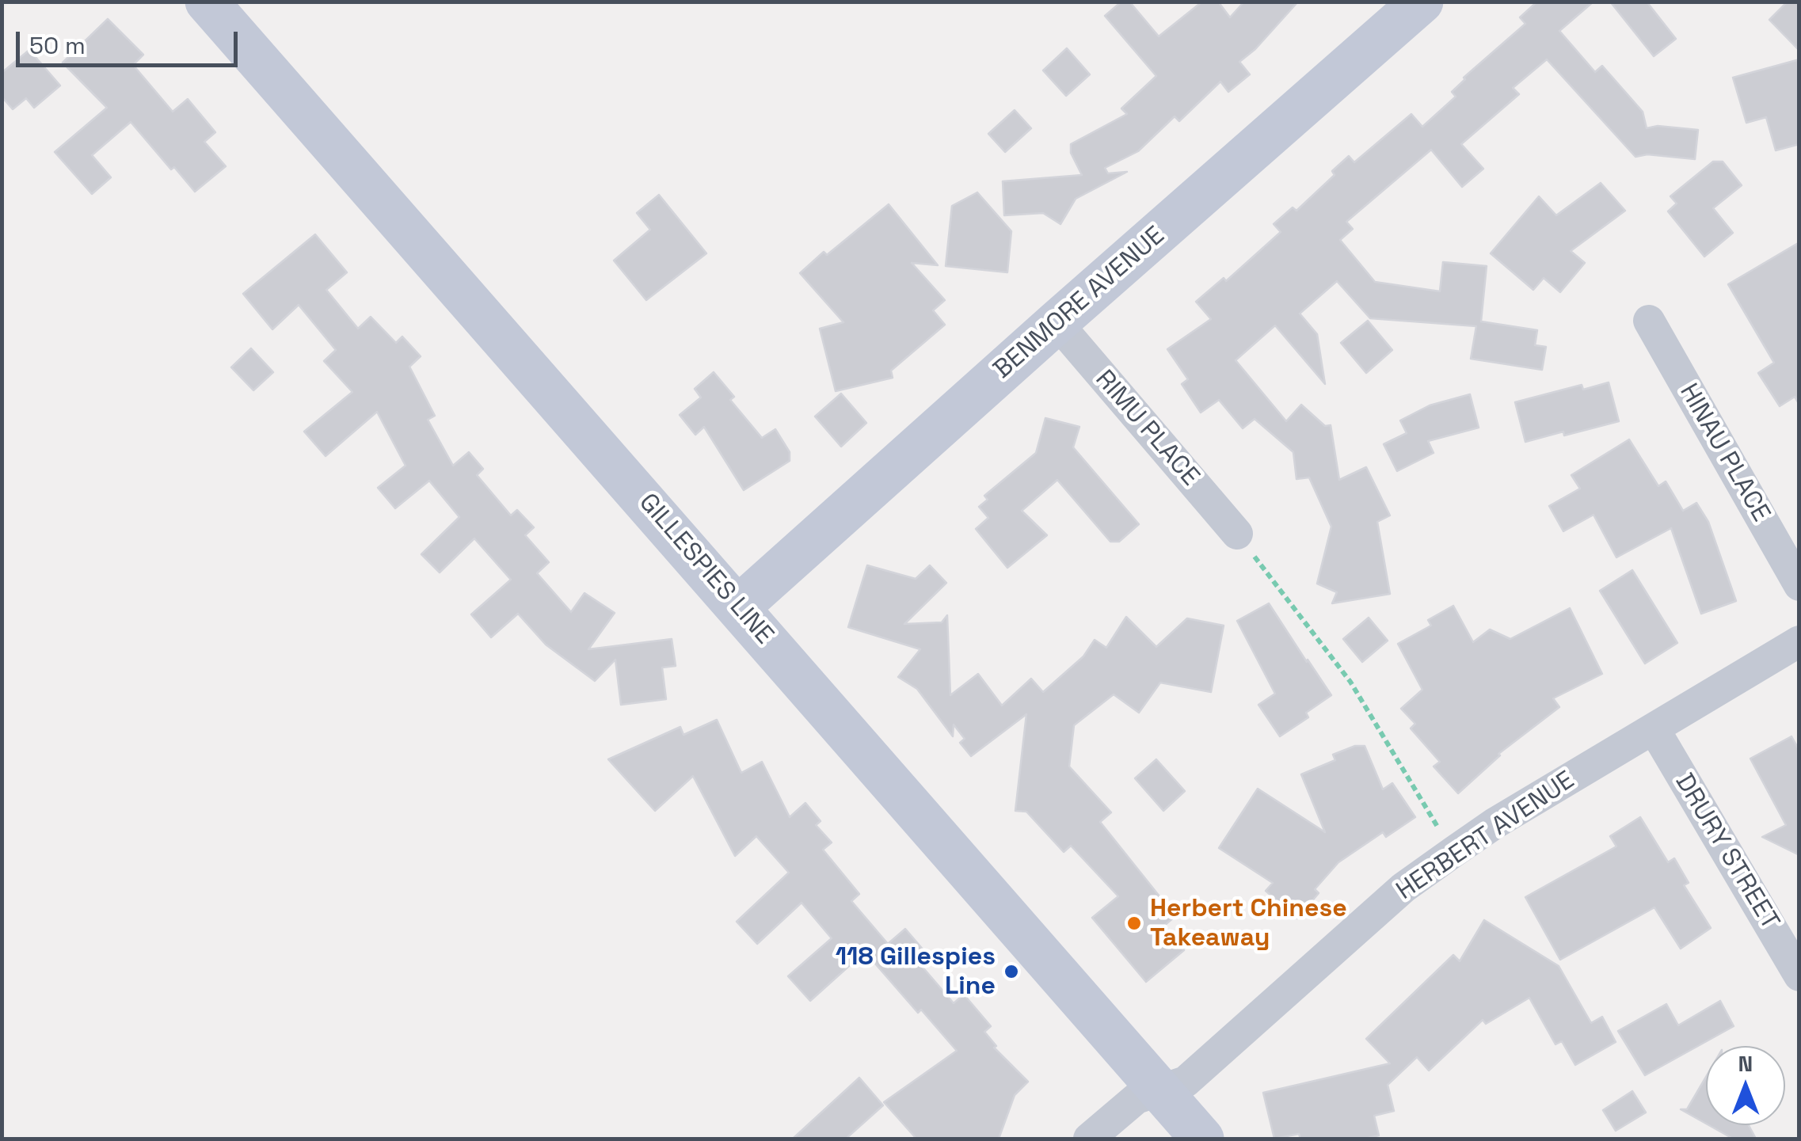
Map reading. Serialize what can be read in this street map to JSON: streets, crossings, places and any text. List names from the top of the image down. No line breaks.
{"streets":{"street":["BENMORE AVENUE","RIMU PLACE","HINAU PLACE","GILLESPIES LINE","HERBERT AVENUE","DRURY STREET"]},"crossings":[["BENMORE AVENUE","RIMU PLACE"],["BENMORE AVENUE","GILLESPIES LINE"],["GILLESPIES LINE","HERBERT AVENUE"],["HERBERT AVENUE","DRURY STREET"]],"places":["Herbert Chinese Takeaway","118 Gillespies Line"],"scale_bar":"50 m","north":"top"}
